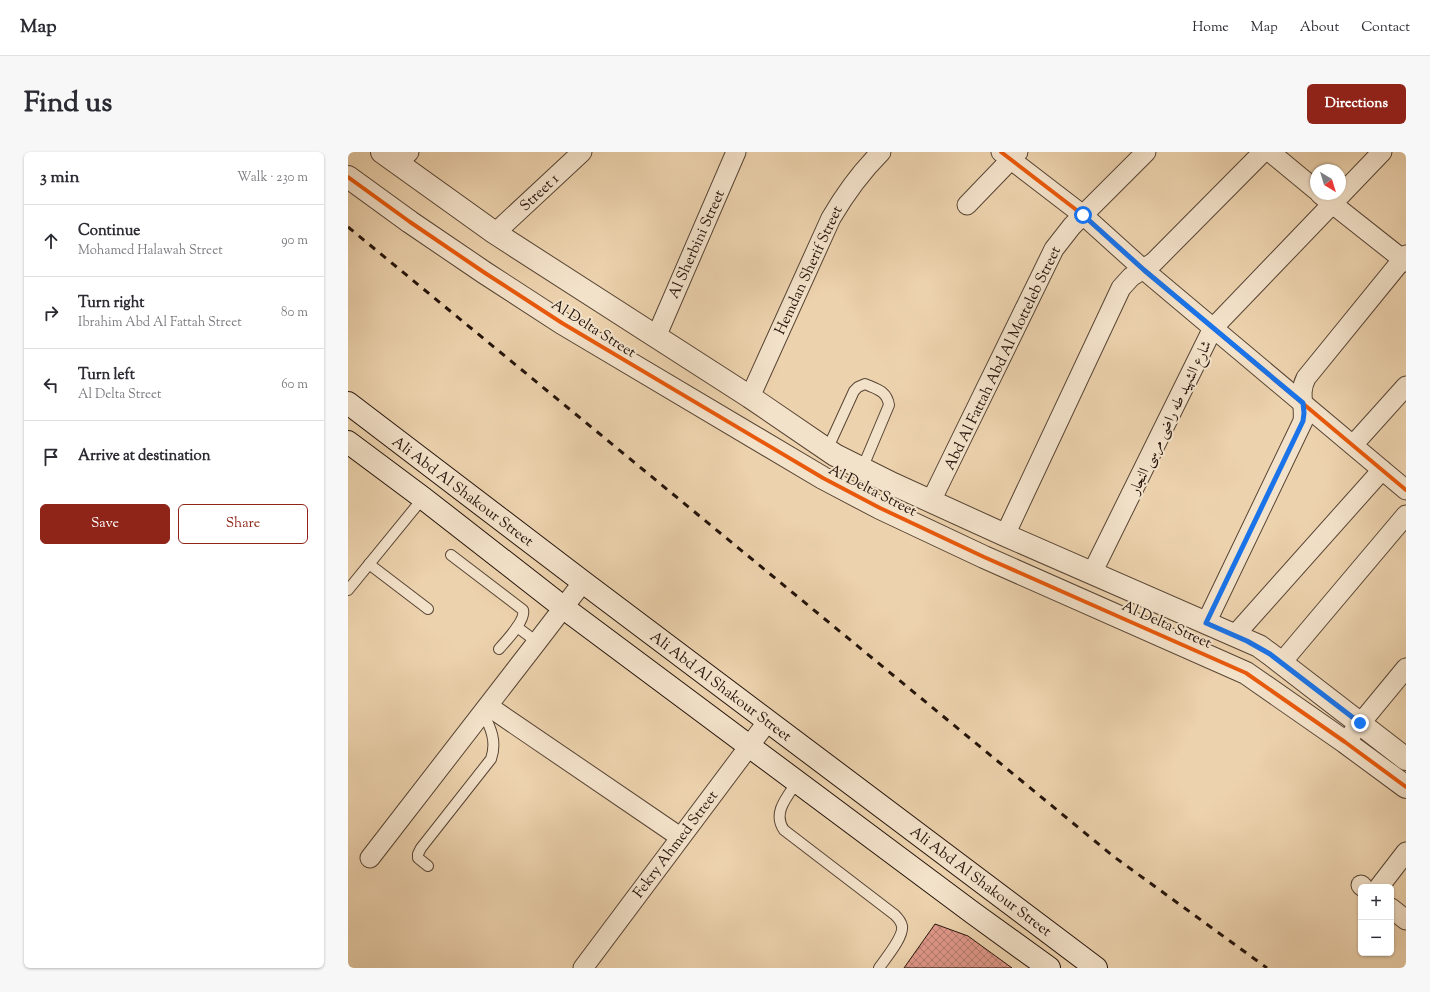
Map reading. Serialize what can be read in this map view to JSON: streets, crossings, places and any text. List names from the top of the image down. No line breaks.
{"streets":{"street":["Street 1","Al Sherbini Street","Hemdan Sherif Street","Al Delta Street","Abd Al Fattah Abd Al Motteleb Street","شارع الشهيد طه راضى مرسى النجار","Ali Abd Al Shakour Street","Fekry Ahmed Street"]},"crossings":[["Street 1","Al Delta Street"],["Al Sherbini Street","Al Delta Street"],["Hemdan Sherif Street","Al Delta Street"],["Al Delta Street","Abd Al Fattah Abd Al Motteleb Street"],["Al Delta Street","شارع الشهيد طه راضى مرسى النجار"],["Ali Abd Al Shakour Street","Fekry Ahmed Street"]],"north":"bottom right","page":{"header":"Map","nav":["Home","Map","About","Contact"],"title":"Find us","buttons":["Directions",["Save","Share"]],"heading":["3 min","Walk · 230 m"],"list":[["Continue","Mohamed Halawah Street","90 m"],["Turn right","Ibrahim Abd Al Fattah Street","80 m"],["Turn left","Al Delta Street","60 m"],"Arrive at destination"],"map_buttons":["+","−"]}}
